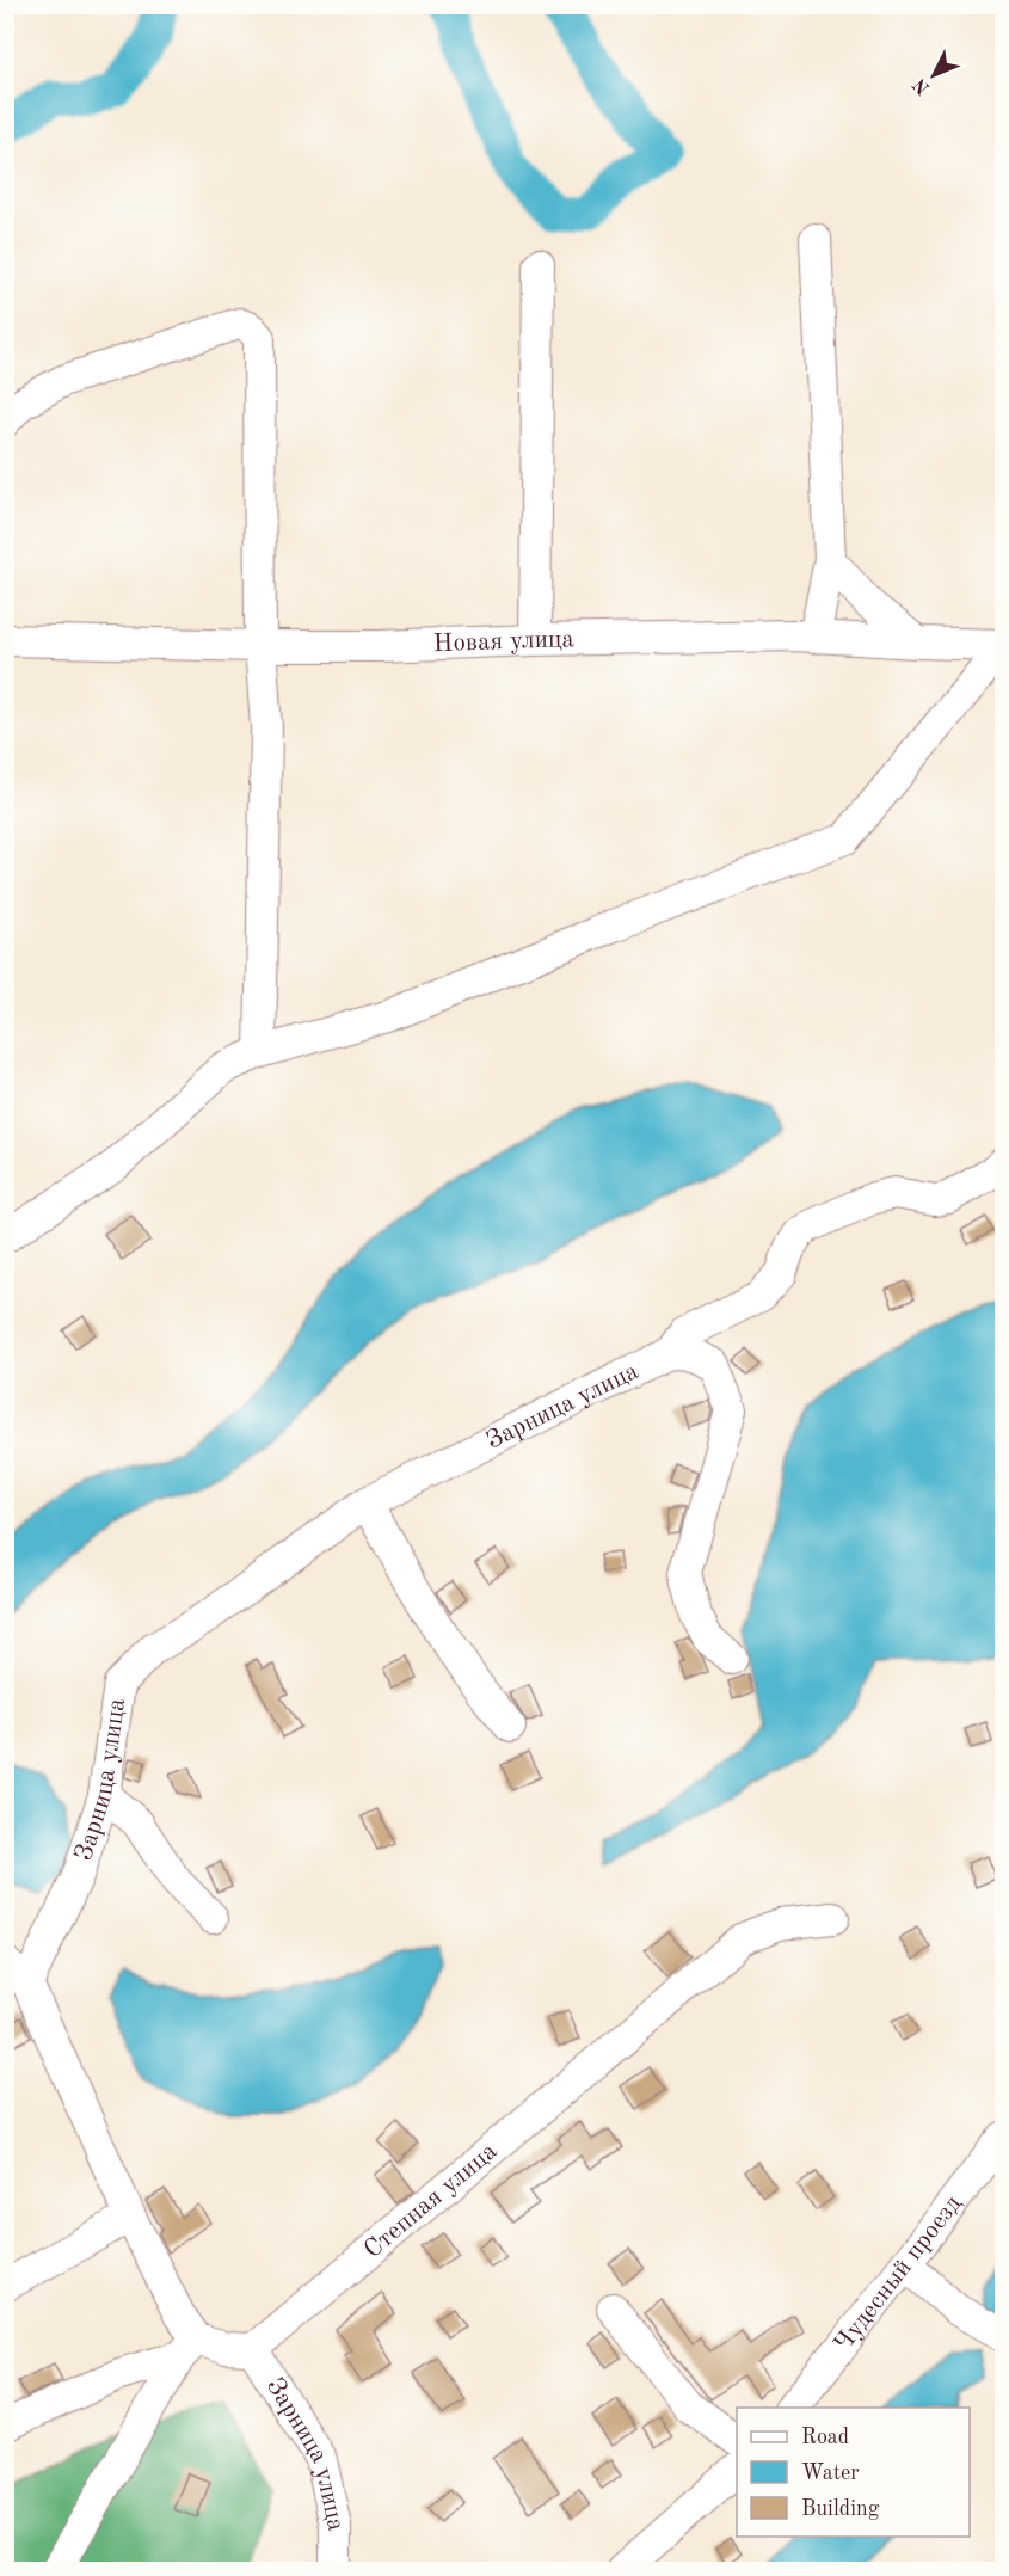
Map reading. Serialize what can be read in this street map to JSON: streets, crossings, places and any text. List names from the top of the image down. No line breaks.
{"streets":{"street":["Новая улица","Зарница улица","Степная улица","Чудесный проезд"]},"crossings":[["Зарница улица","Степная улица"]],"legend":["Road","Water","Building"],"north":"bottom left"}
